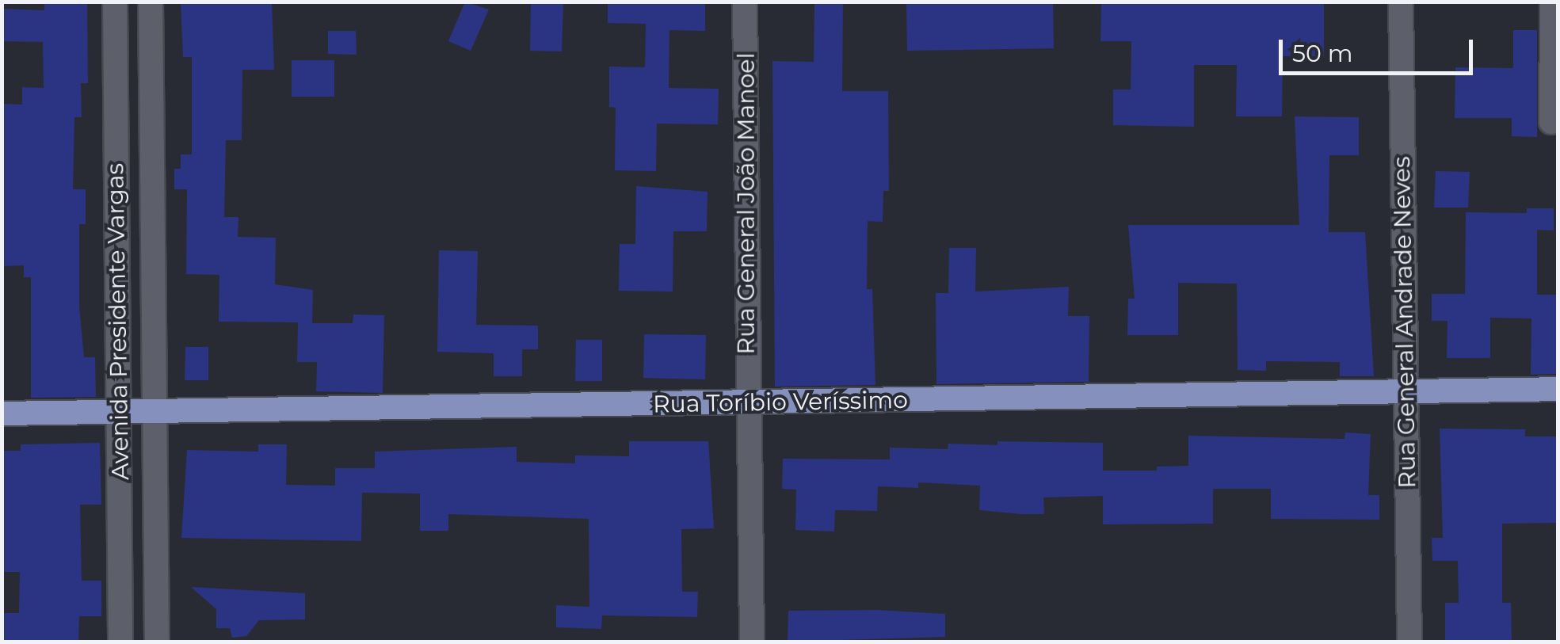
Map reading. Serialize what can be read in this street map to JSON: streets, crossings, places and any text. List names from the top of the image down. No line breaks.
{"streets":{"main road":["Rua Toríbio Veríssimo"],"street":["Rua General João Manoel","Avenida Presidente Vargas","Rua General Andrade Neves"]},"crossings":[["Rua General João Manoel","Rua Toríbio Veríssimo"],["Avenida Presidente Vargas","Rua Toríbio Veríssimo"],["Rua General Andrade Neves","Rua Toríbio Veríssimo"]],"scale_bar":"50 m"}
